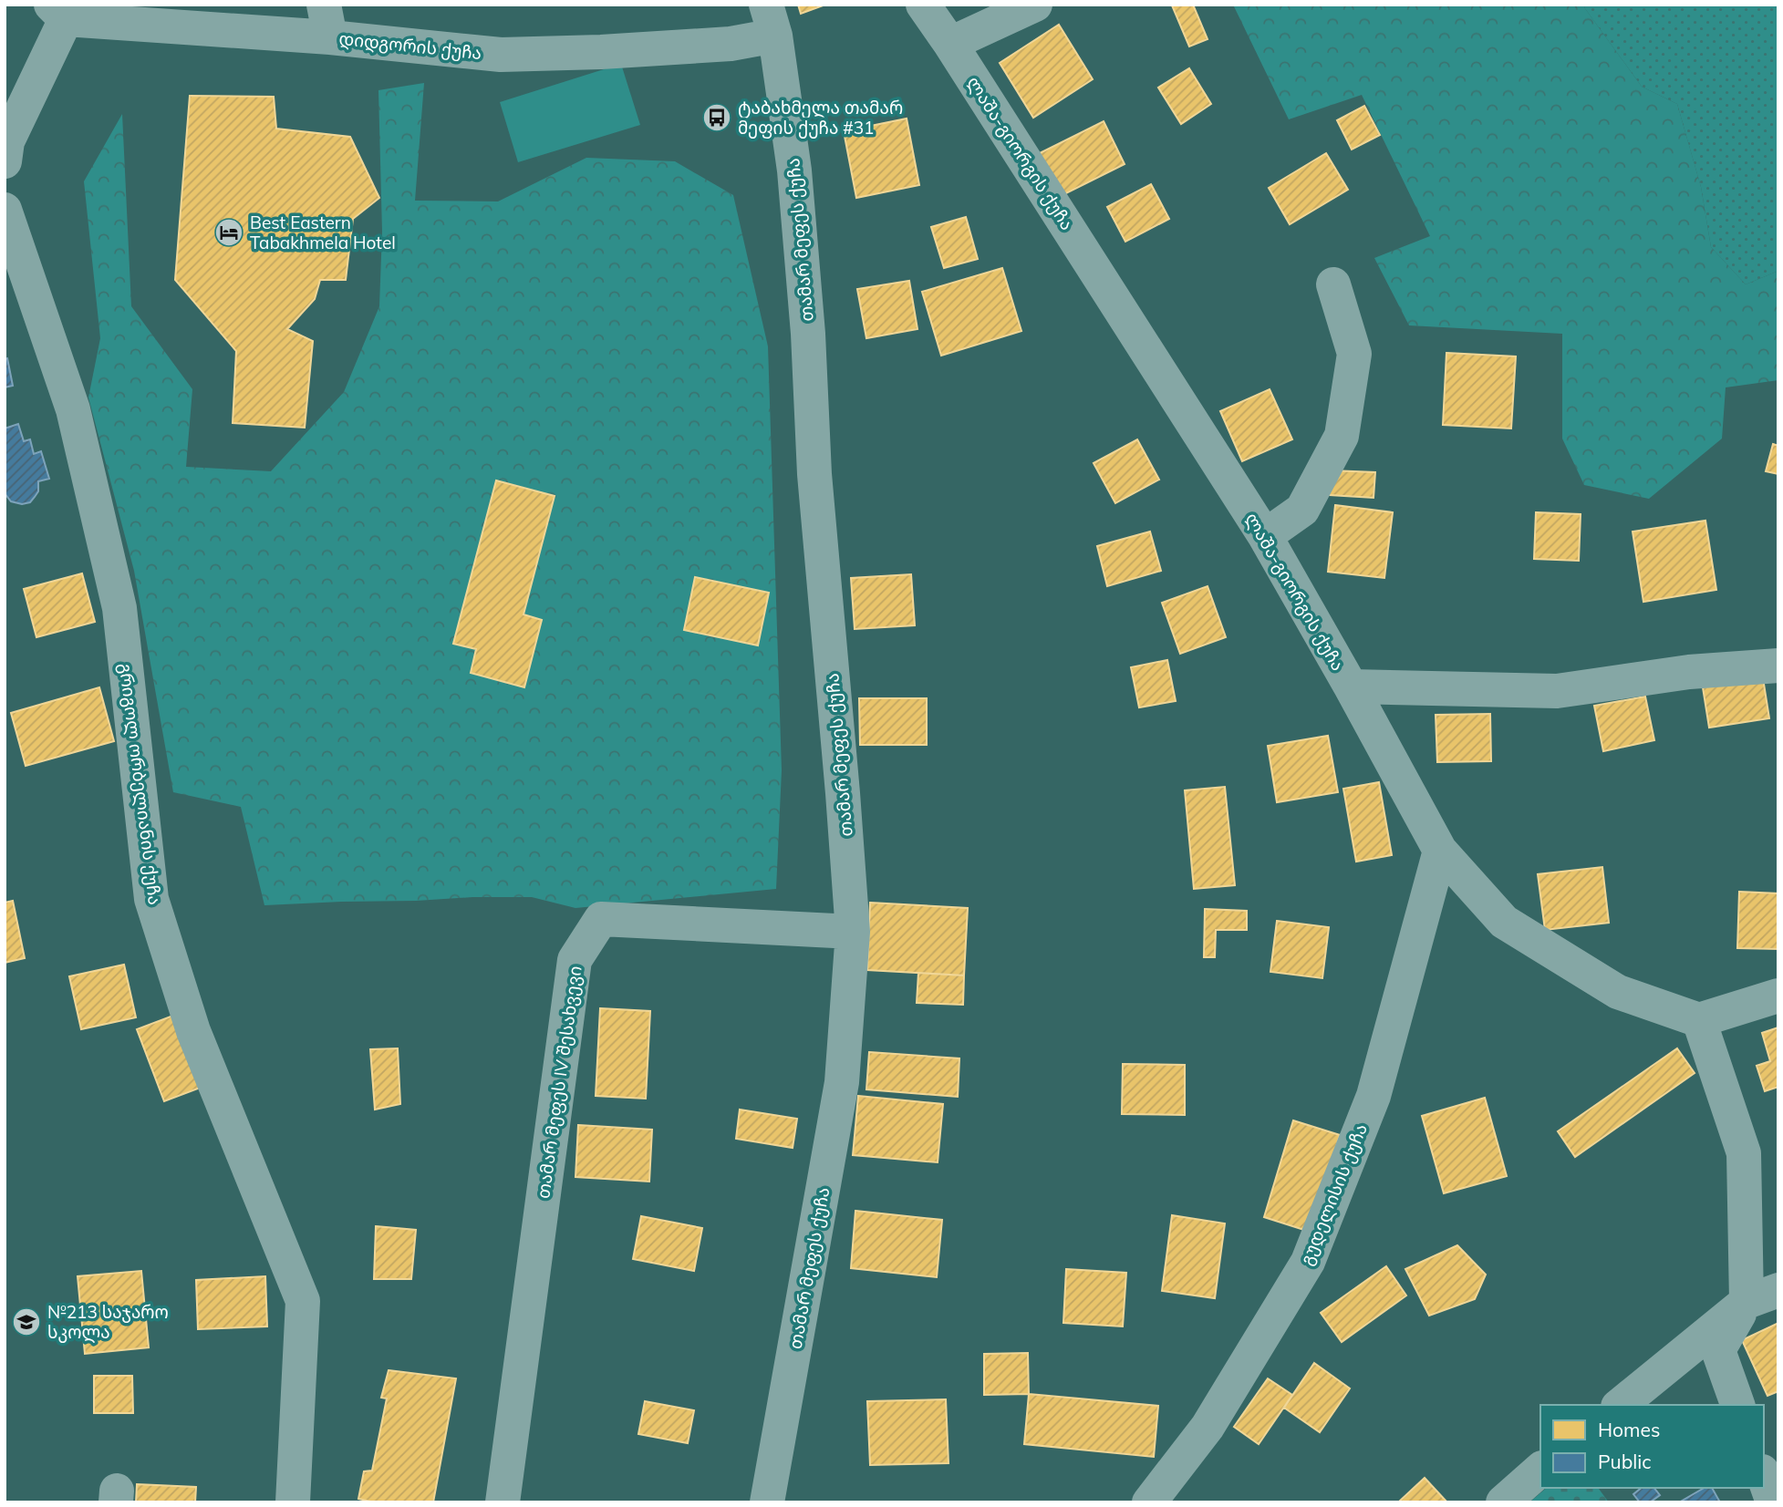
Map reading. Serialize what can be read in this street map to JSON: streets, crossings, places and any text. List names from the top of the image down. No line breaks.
{"streets":{"street":["დიდგორის ქუჩა","ლაშა-გიორგის ქუჩა","თამარ მეფეს ქუჩა","გრიგოლ ორბელიანის ქუჩა","თამარ მეფეს IV შესახვევი","გუდელისის ქუჩა"]},"crossings":[["დიდგორის ქუჩა","თამარ მეფეს ქუჩა"],["ლაშა-გიორგის ქუჩა","გუდელისის ქუჩა"],["თამარ მეფეს ქუჩა","თამარ მეფეს IV შესახვევი"]],"places":{"bus stop":["ტაბახმელა თამარ მეფის ქუჩა #31"],"hotel":["Best Eastern Tabakhmela Hotel"],"school or university":["№213 საჯარო სკოლა"]},"legend":["Homes","Public"]}
